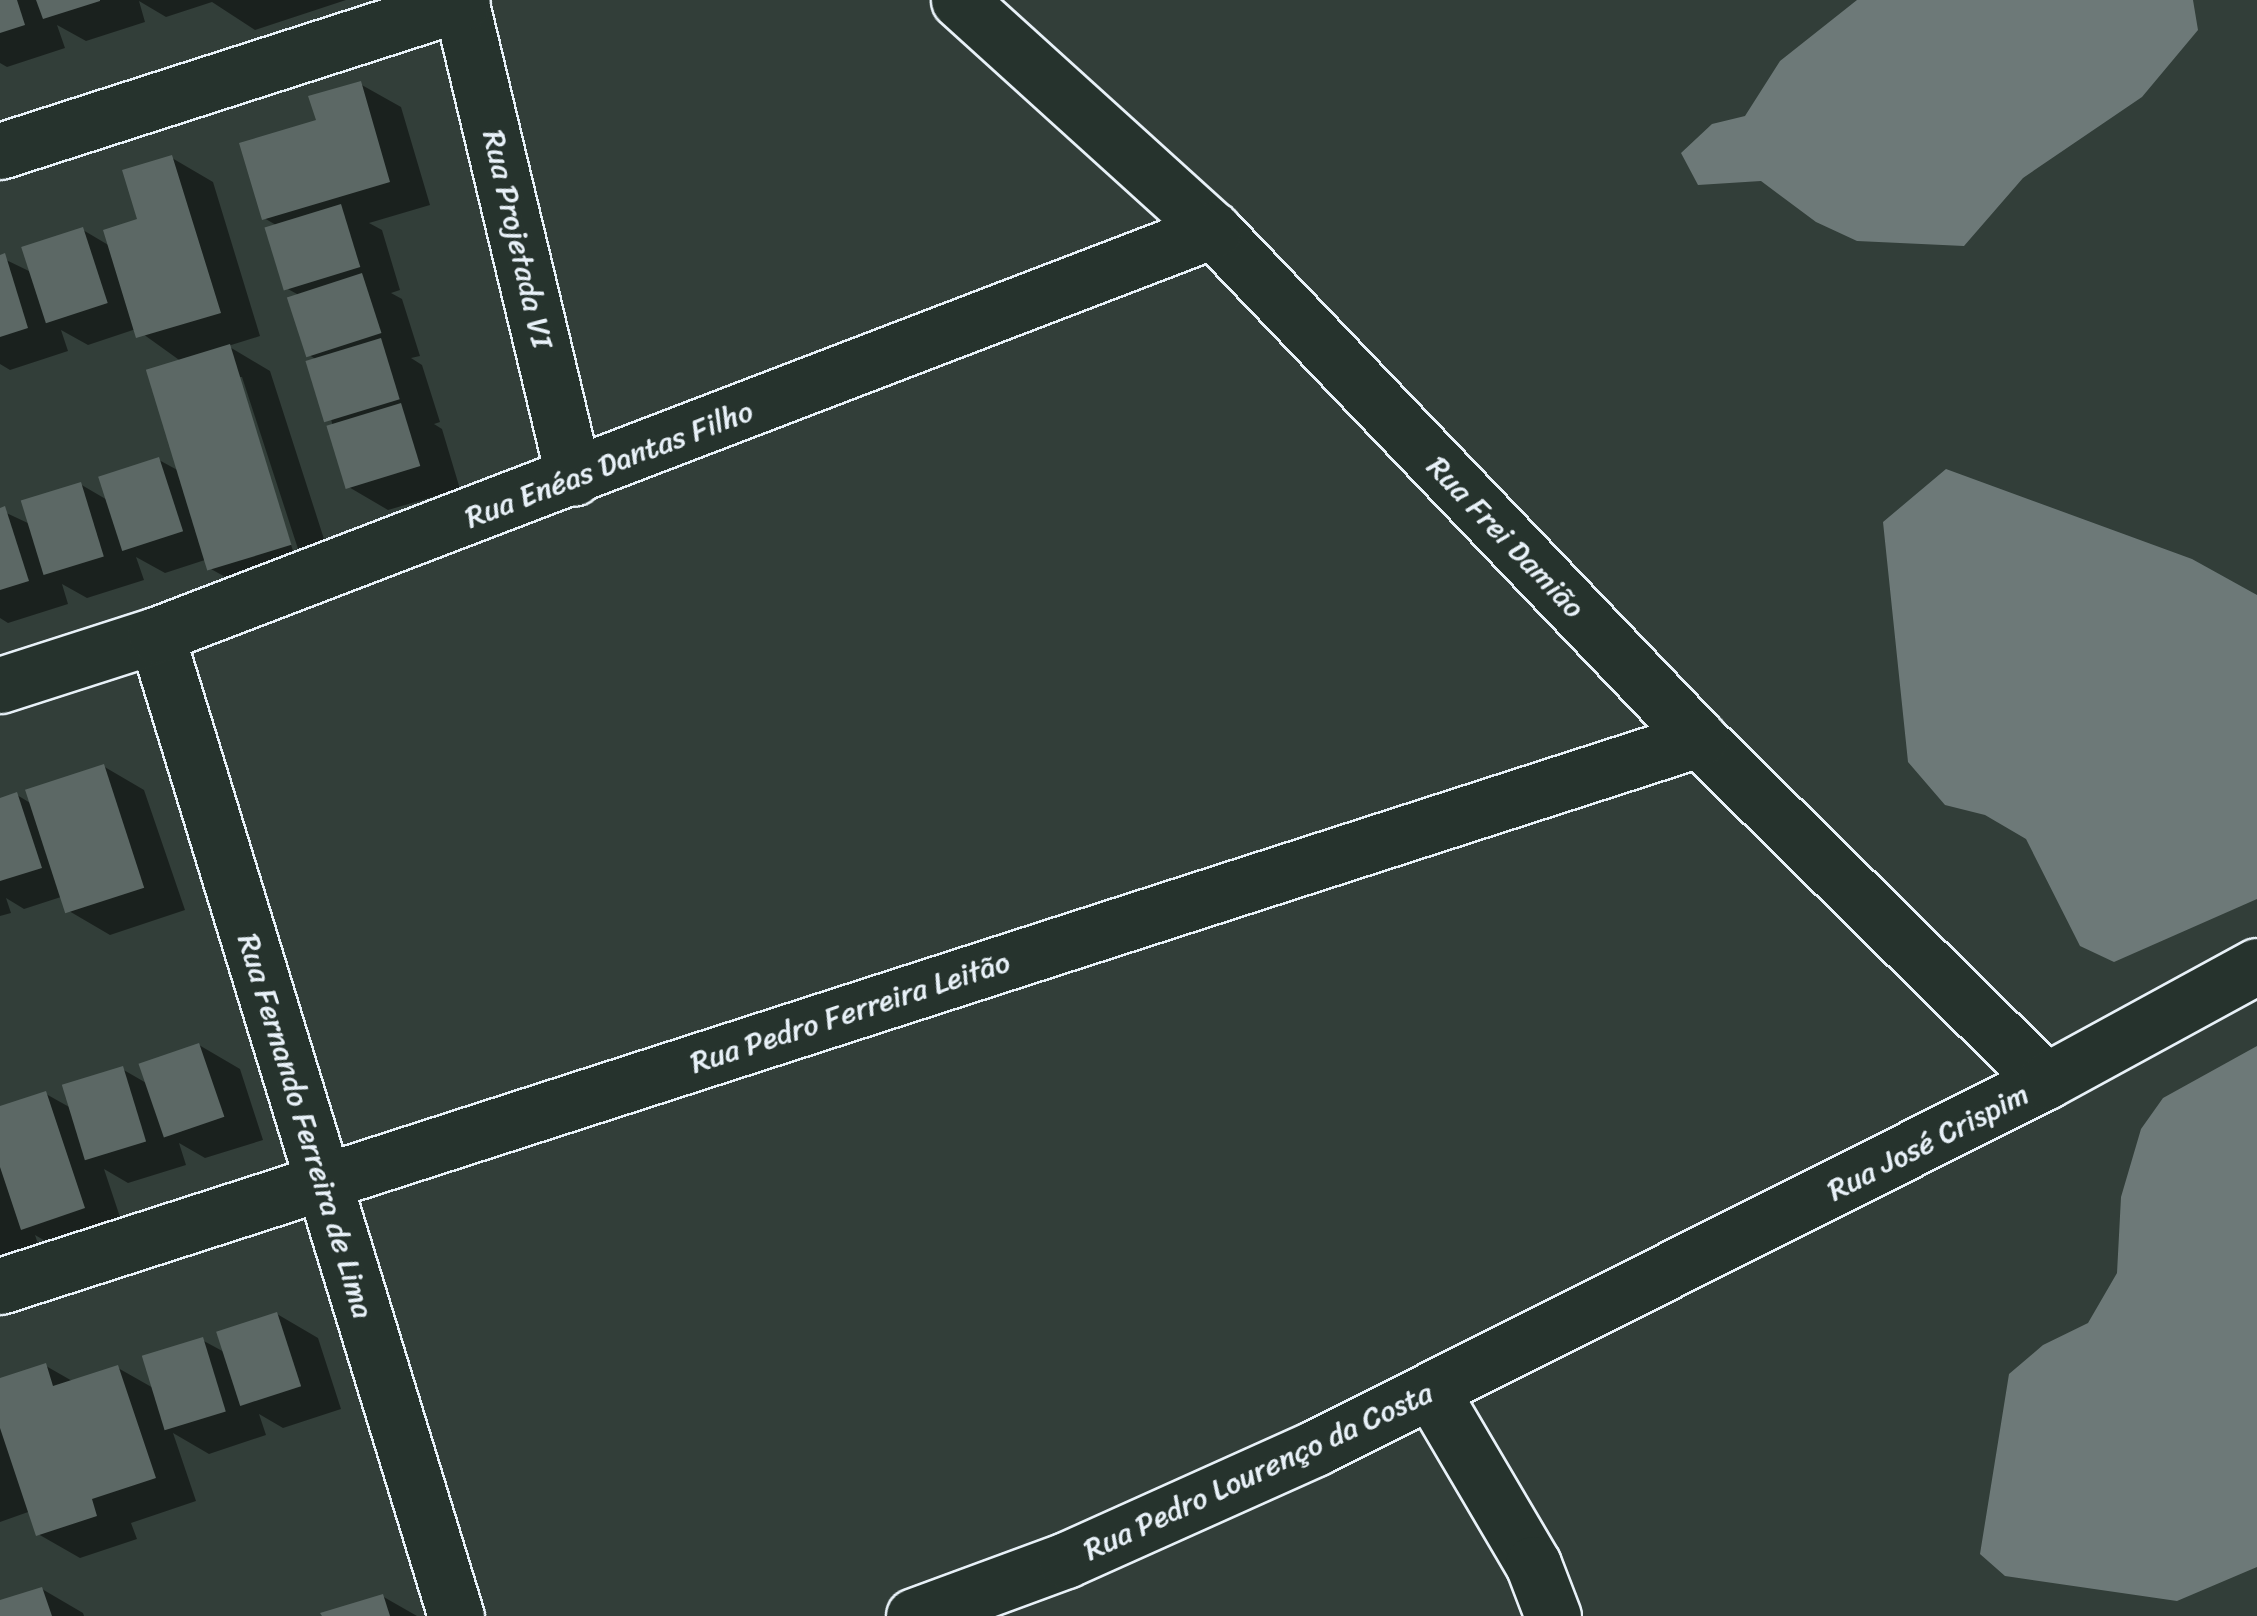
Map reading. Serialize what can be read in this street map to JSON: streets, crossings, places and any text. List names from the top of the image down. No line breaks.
{"streets":{"street":["Rua Projetada VI","Rua Enéas Dantas Filho","Rua Frei Damião","Rua Pedro Ferreira Leitão","Rua Fernando Ferreira de Lima","Rua José Crispim","Rua Pedro Lourenço da Costa"]},"crossings":[["Rua Projetada VI","Rua Enéas Dantas Filho"],["Rua Enéas Dantas Filho","Rua Frei Damião"],["Rua Enéas Dantas Filho","Rua Fernando Ferreira de Lima"],["Rua Frei Damião","Rua Pedro Ferreira Leitão"],["Rua Frei Damião","Rua José Crispim"],["Rua Pedro Ferreira Leitão","Rua Fernando Ferreira de Lima"],["Rua José Crispim","Rua Pedro Lourenço da Costa"]]}
